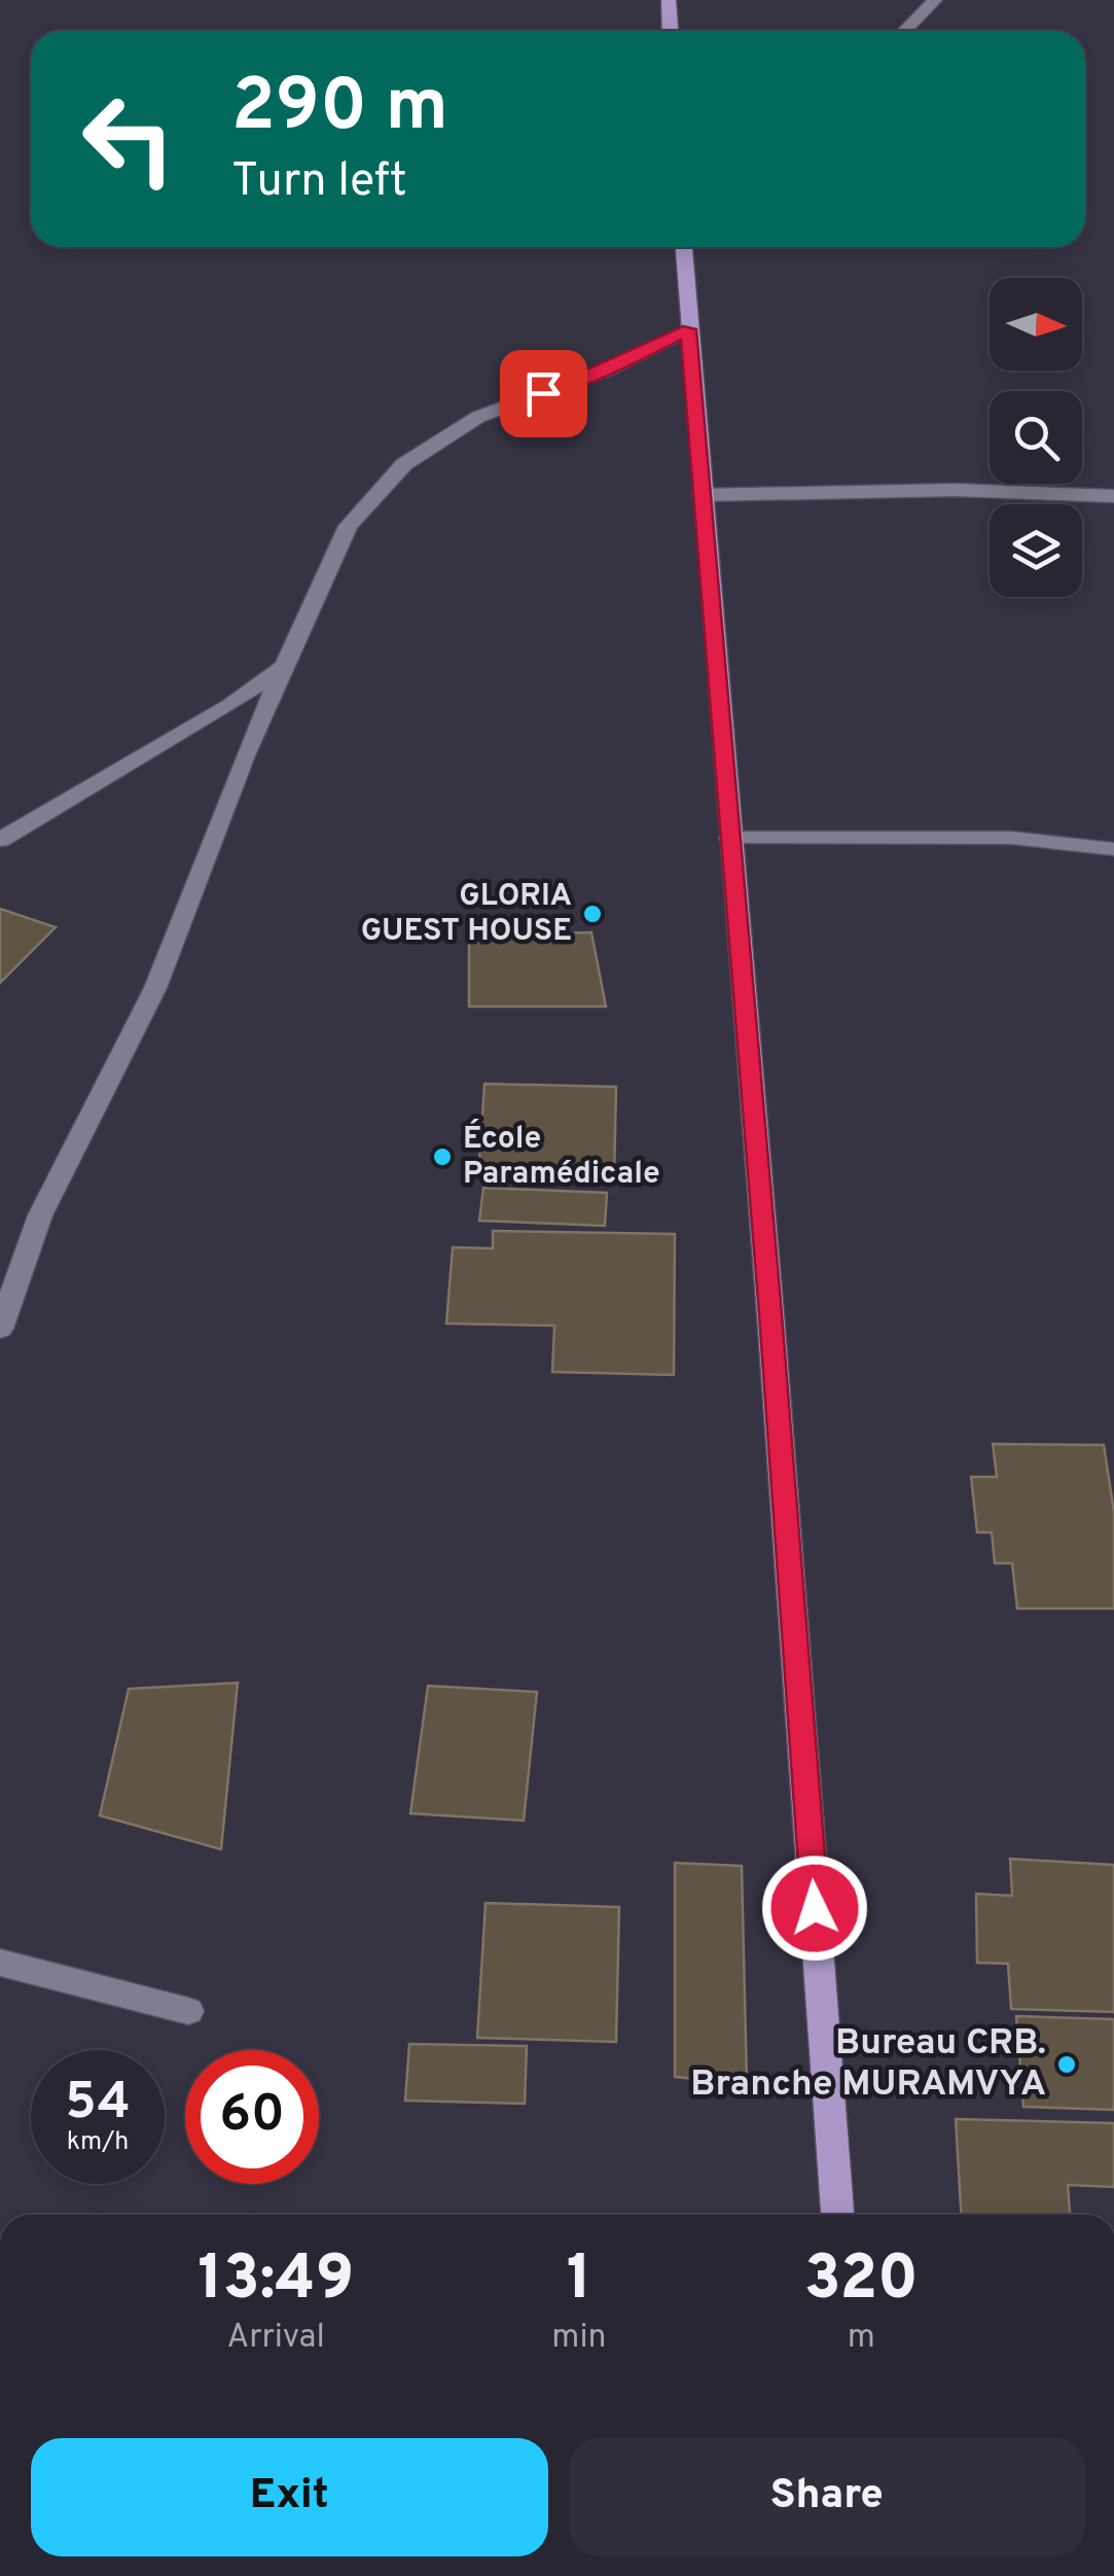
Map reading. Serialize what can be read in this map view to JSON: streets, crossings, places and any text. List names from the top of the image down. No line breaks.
{"places":["GLORIA GUEST HOUSE","École Paramédicale","Bureau CRB. Branche MURAMVYA"],"north":"right","page":{"turn":["290 m","Turn left"],"speed":"54 km/h","limit":"60","eta":["13:49","Arrival","1","min","320","m"],"buttons":["Exit","Share"]}}
